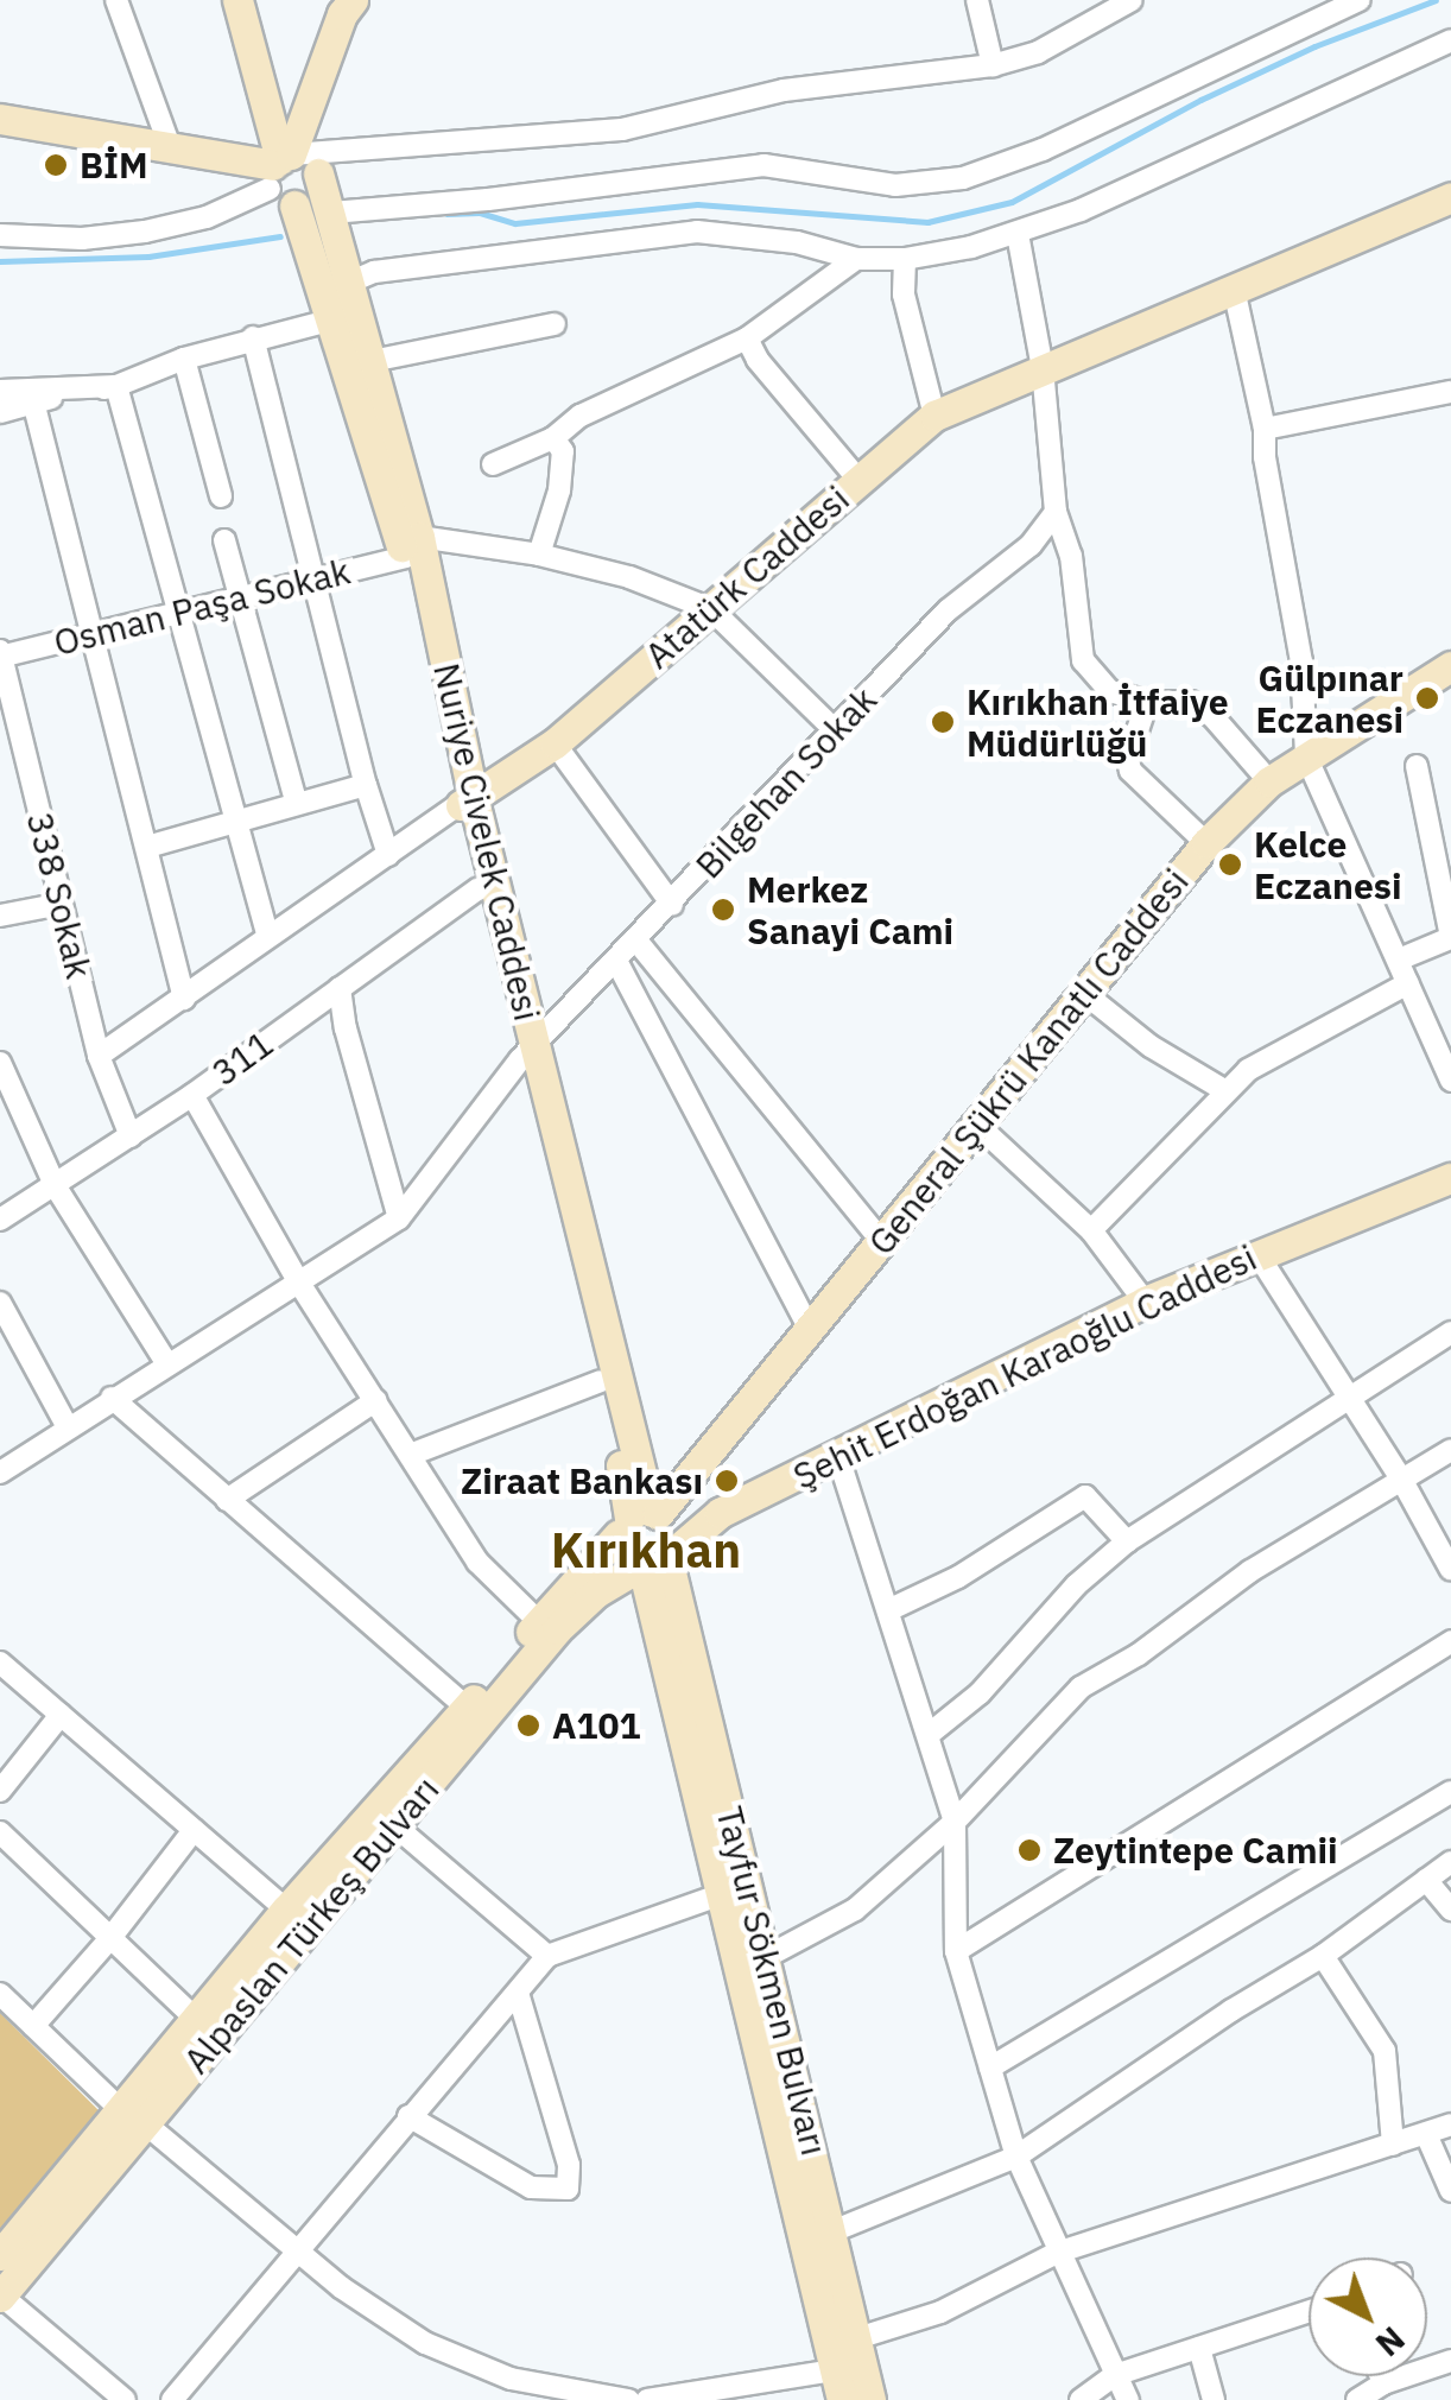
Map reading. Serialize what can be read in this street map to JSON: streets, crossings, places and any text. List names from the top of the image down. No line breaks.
{"streets":{"main road":["Atatürk Caddesi","Nuriye Civelek Caddesi","General Şükrü Kanatlı Caddesi","Şehit Erdoğan Karaoğlu Caddesi","Alpaslan Türkeş Bulvarı","Tayfur Sökmen Bulvarı"],"street":["Osman Paşa Sokak","Bilgehan Sokak","338 Sokak","311"]},"crossings":[["Atatürk Caddesi","Nuriye Civelek Caddesi"],["Atatürk Caddesi","338 Sokak"],["Osman Paşa Sokak","Nuriye Civelek Caddesi"],["Osman Paşa Sokak","338 Sokak"],["Bilgehan Sokak","Nuriye Civelek Caddesi"],["Nuriye Civelek Caddesi","311"],["Nuriye Civelek Caddesi","General Şükrü Kanatlı Caddesi"],["Nuriye Civelek Caddesi","Şehit Erdoğan Karaoğlu Caddesi"],["Nuriye Civelek Caddesi","Alpaslan Türkeş Bulvarı"],["Nuriye Civelek Caddesi","Tayfur Sökmen Bulvarı"],["338 Sokak","311"],["General Şükrü Kanatlı Caddesi","Alpaslan Türkeş Bulvarı"],["Şehit Erdoğan Karaoğlu Caddesi","Alpaslan Türkeş Bulvarı"],["Şehit Erdoğan Karaoğlu Caddesi","Tayfur Sökmen Bulvarı"],["Alpaslan Türkeş Bulvarı","Tayfur Sökmen Bulvarı"]],"districts":["Kırıkhan"],"places":["BİM","Gülpınar Eczanesi","Kırıkhan İtfaiye Müdürlüğü","Kelce Eczanesi","Merkez Sanayi Cami","Ziraat Bankası","A101","Zeytintepe Camii"],"north":"bottom right"}
